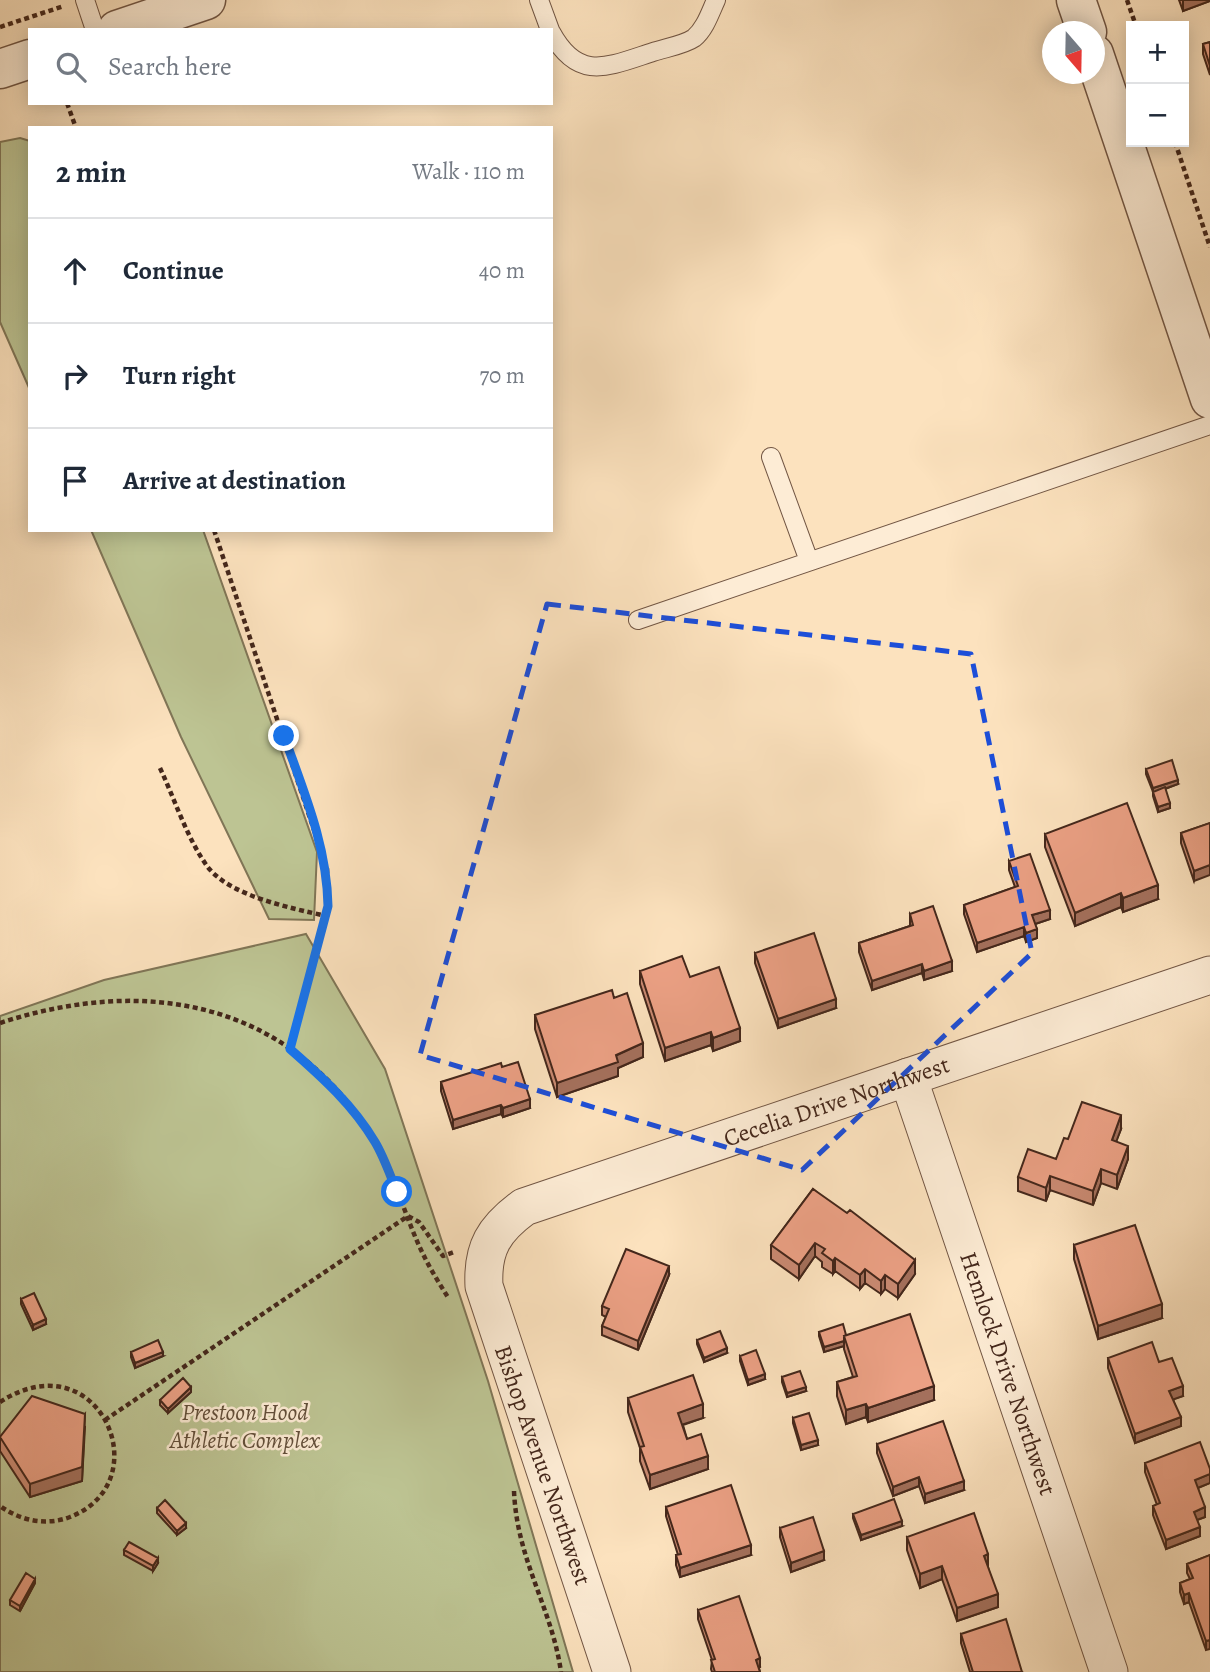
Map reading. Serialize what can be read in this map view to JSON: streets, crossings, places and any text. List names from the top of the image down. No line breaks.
{"streets":{"street":["Cecelia Drive Northwest","Hemlock Drive Northwest","Bishop Avenue Northwest"]},"crossings":[["Cecelia Drive Northwest","Hemlock Drive Northwest"],["Cecelia Drive Northwest","Bishop Avenue Northwest"]],"parks":["Prestoon Hood Athletic Complex"],"north":"bottom","page":{"map_buttons":["+","−"],"search":"Search here","heading":["2 min","Walk · 110 m"],"list":[["Continue","40 m"],["Turn right","70 m"],"Arrive at destination"]}}
